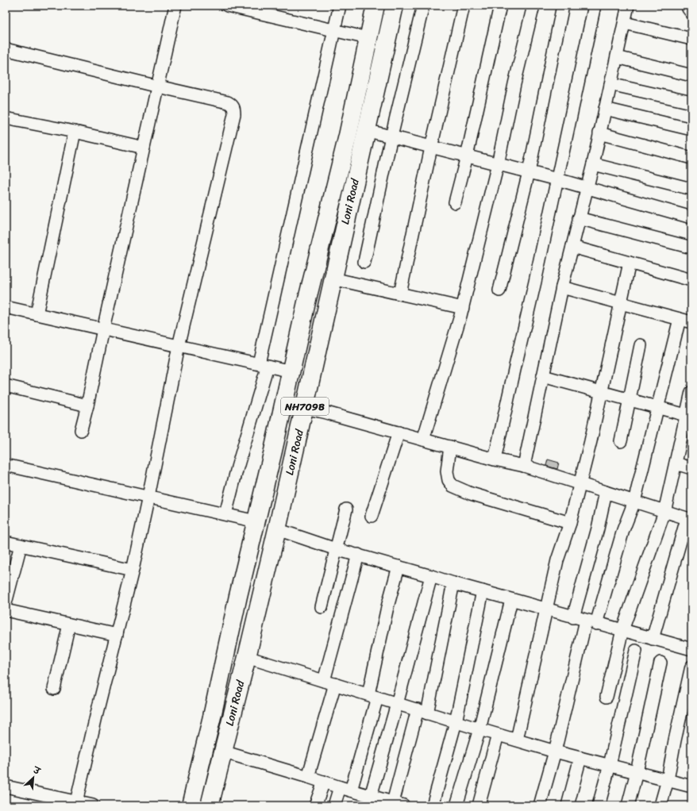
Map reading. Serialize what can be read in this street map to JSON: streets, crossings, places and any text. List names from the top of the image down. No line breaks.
{"streets":{"highway":["Loni Road","NH709B"]},"north":"top right"}
